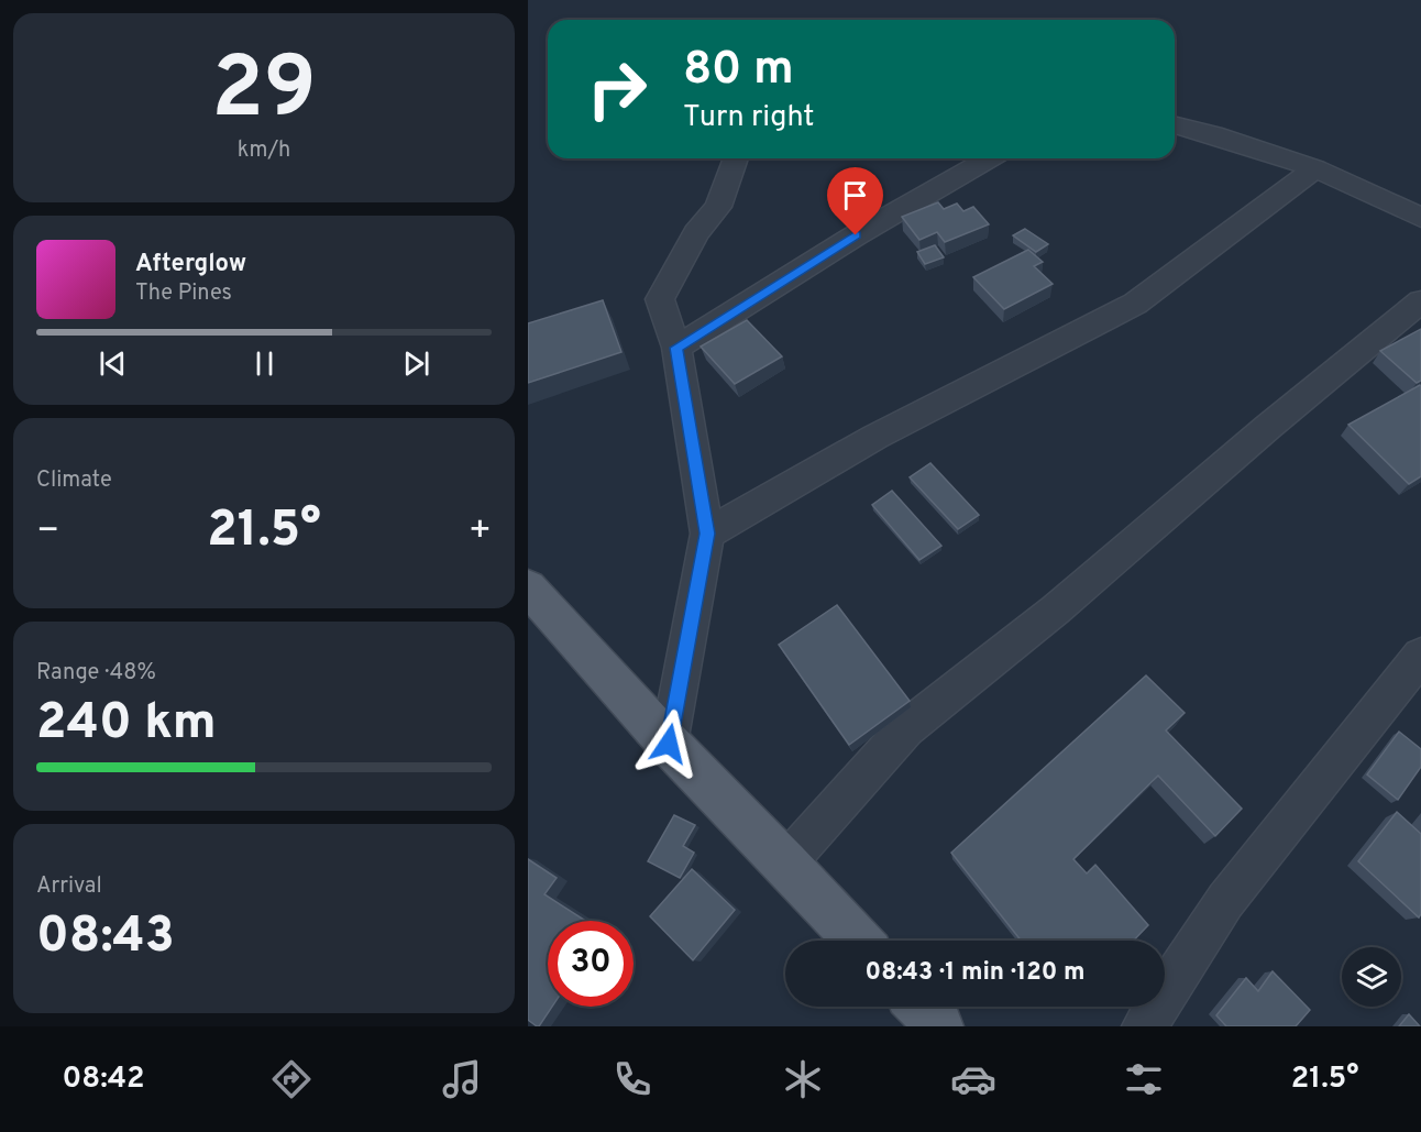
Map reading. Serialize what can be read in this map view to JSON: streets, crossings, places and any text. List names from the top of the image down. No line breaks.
{"page":{"tile":[["29","km/h"],"Climate",["Range · 48%","240 km"],["Arrival","08:43"]],"turn":["80 m","Turn right"],"song":["Afterglow","The Pines"],"heat":["−","21.5°","+"],"limit":"30","trip":"08:43 · 1 min · 120 m","tabs":["08:42","21.5°"]}}
